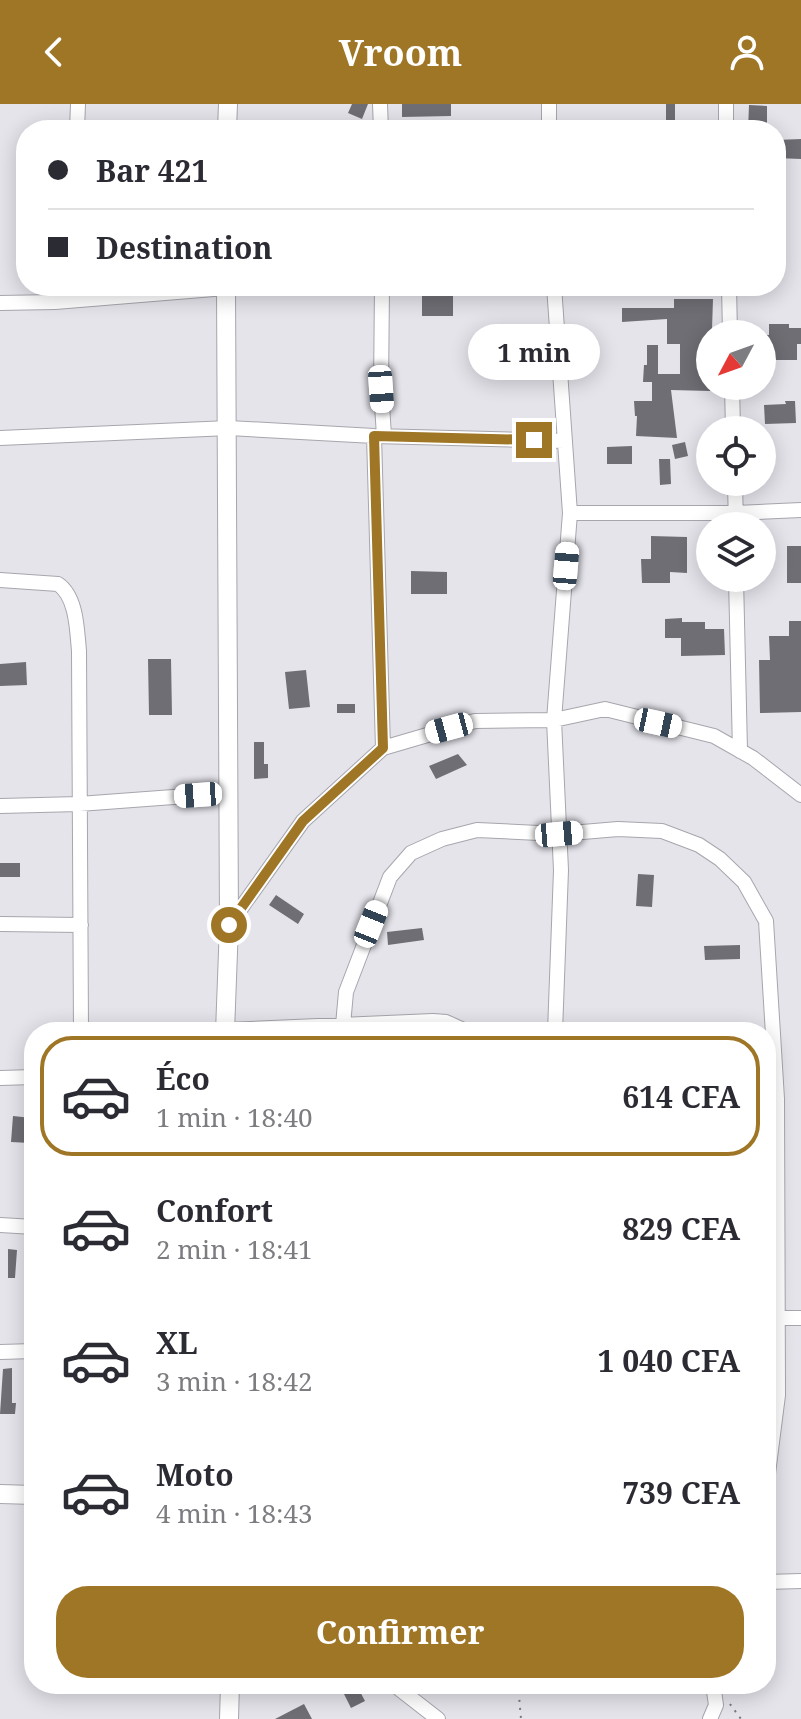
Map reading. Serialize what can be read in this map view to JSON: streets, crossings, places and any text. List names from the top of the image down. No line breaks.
{"north":"bottom left","page":{"header":"Vroom","banner":["Bar 421","Destination"],"bubble":"1 min","list":[{"name":"Éco","note":"1 min · 18:40","value":"614 CFA"},{"name":"Confort","note":"2 min · 18:41","value":"829 CFA"},{"name":"XL","note":"3 min · 18:42","value":"1 040 CFA"},{"name":"Moto","note":"4 min · 18:43","value":"739 CFA"}],"buttons":"Confirmer"}}
